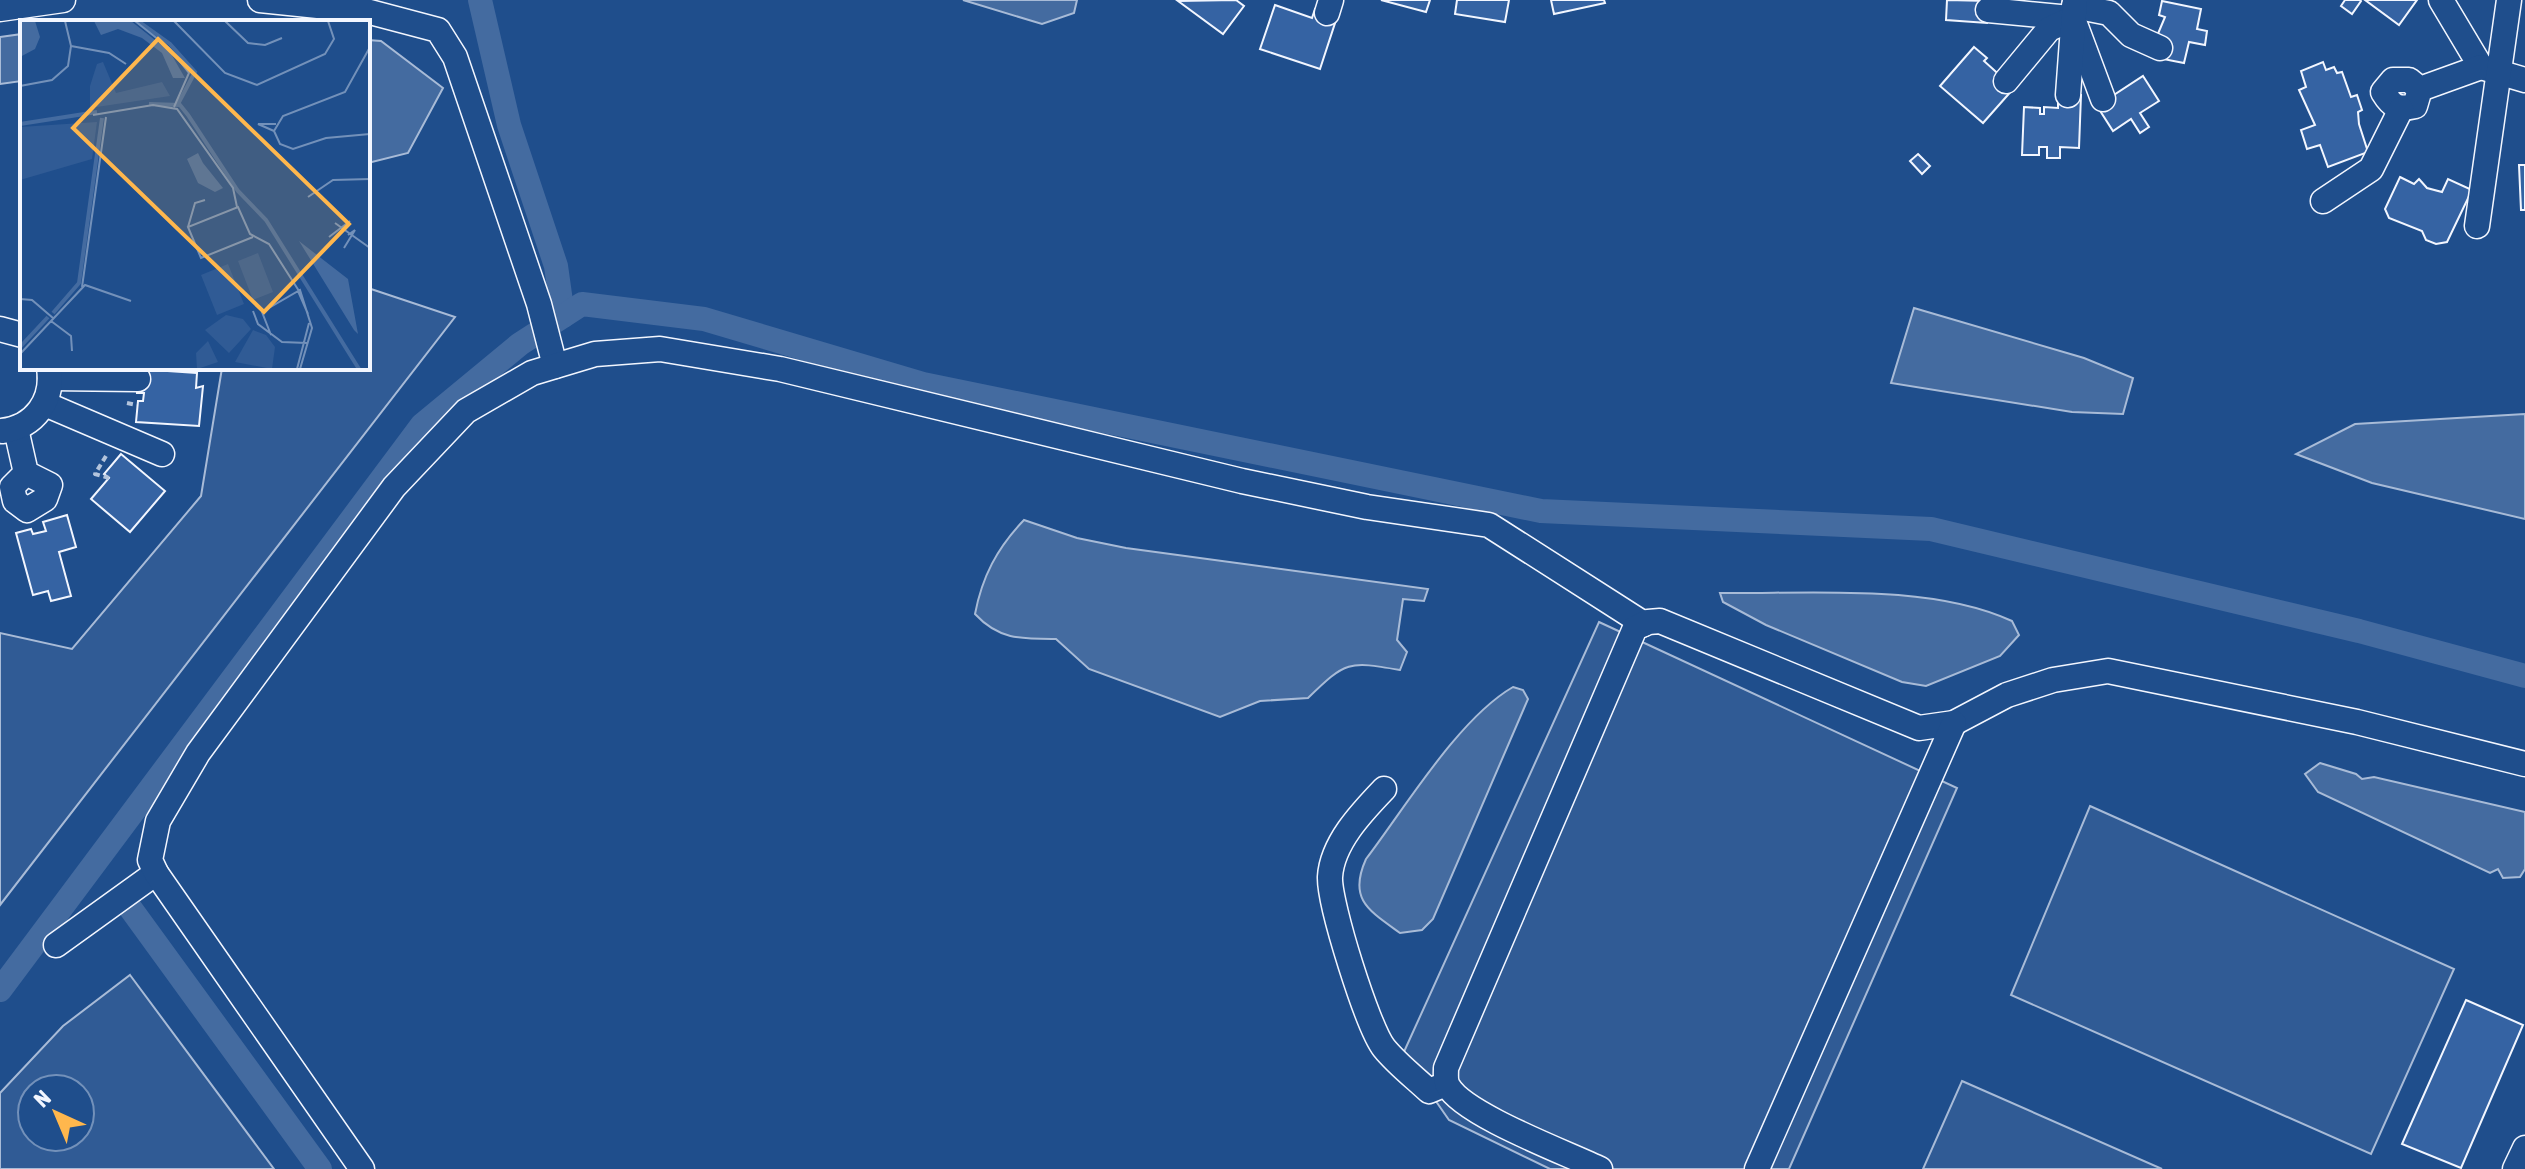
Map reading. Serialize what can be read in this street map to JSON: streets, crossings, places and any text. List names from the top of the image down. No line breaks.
{"north":"top left"}
